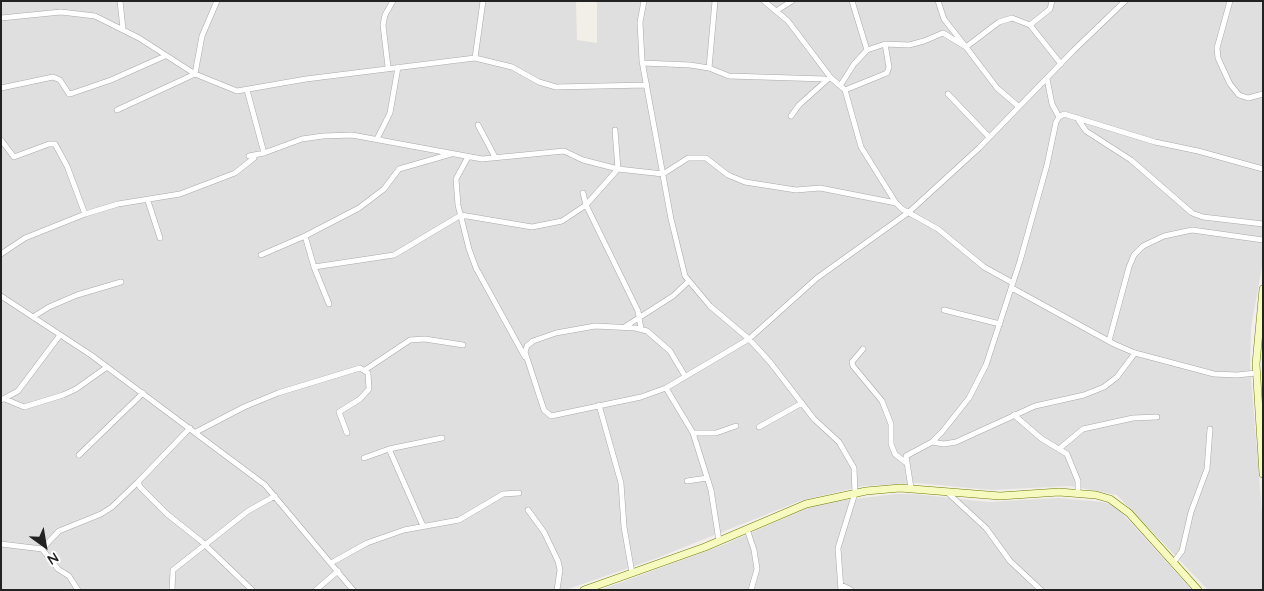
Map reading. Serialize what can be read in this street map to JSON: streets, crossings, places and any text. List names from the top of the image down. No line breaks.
{"north":"bottom right"}
